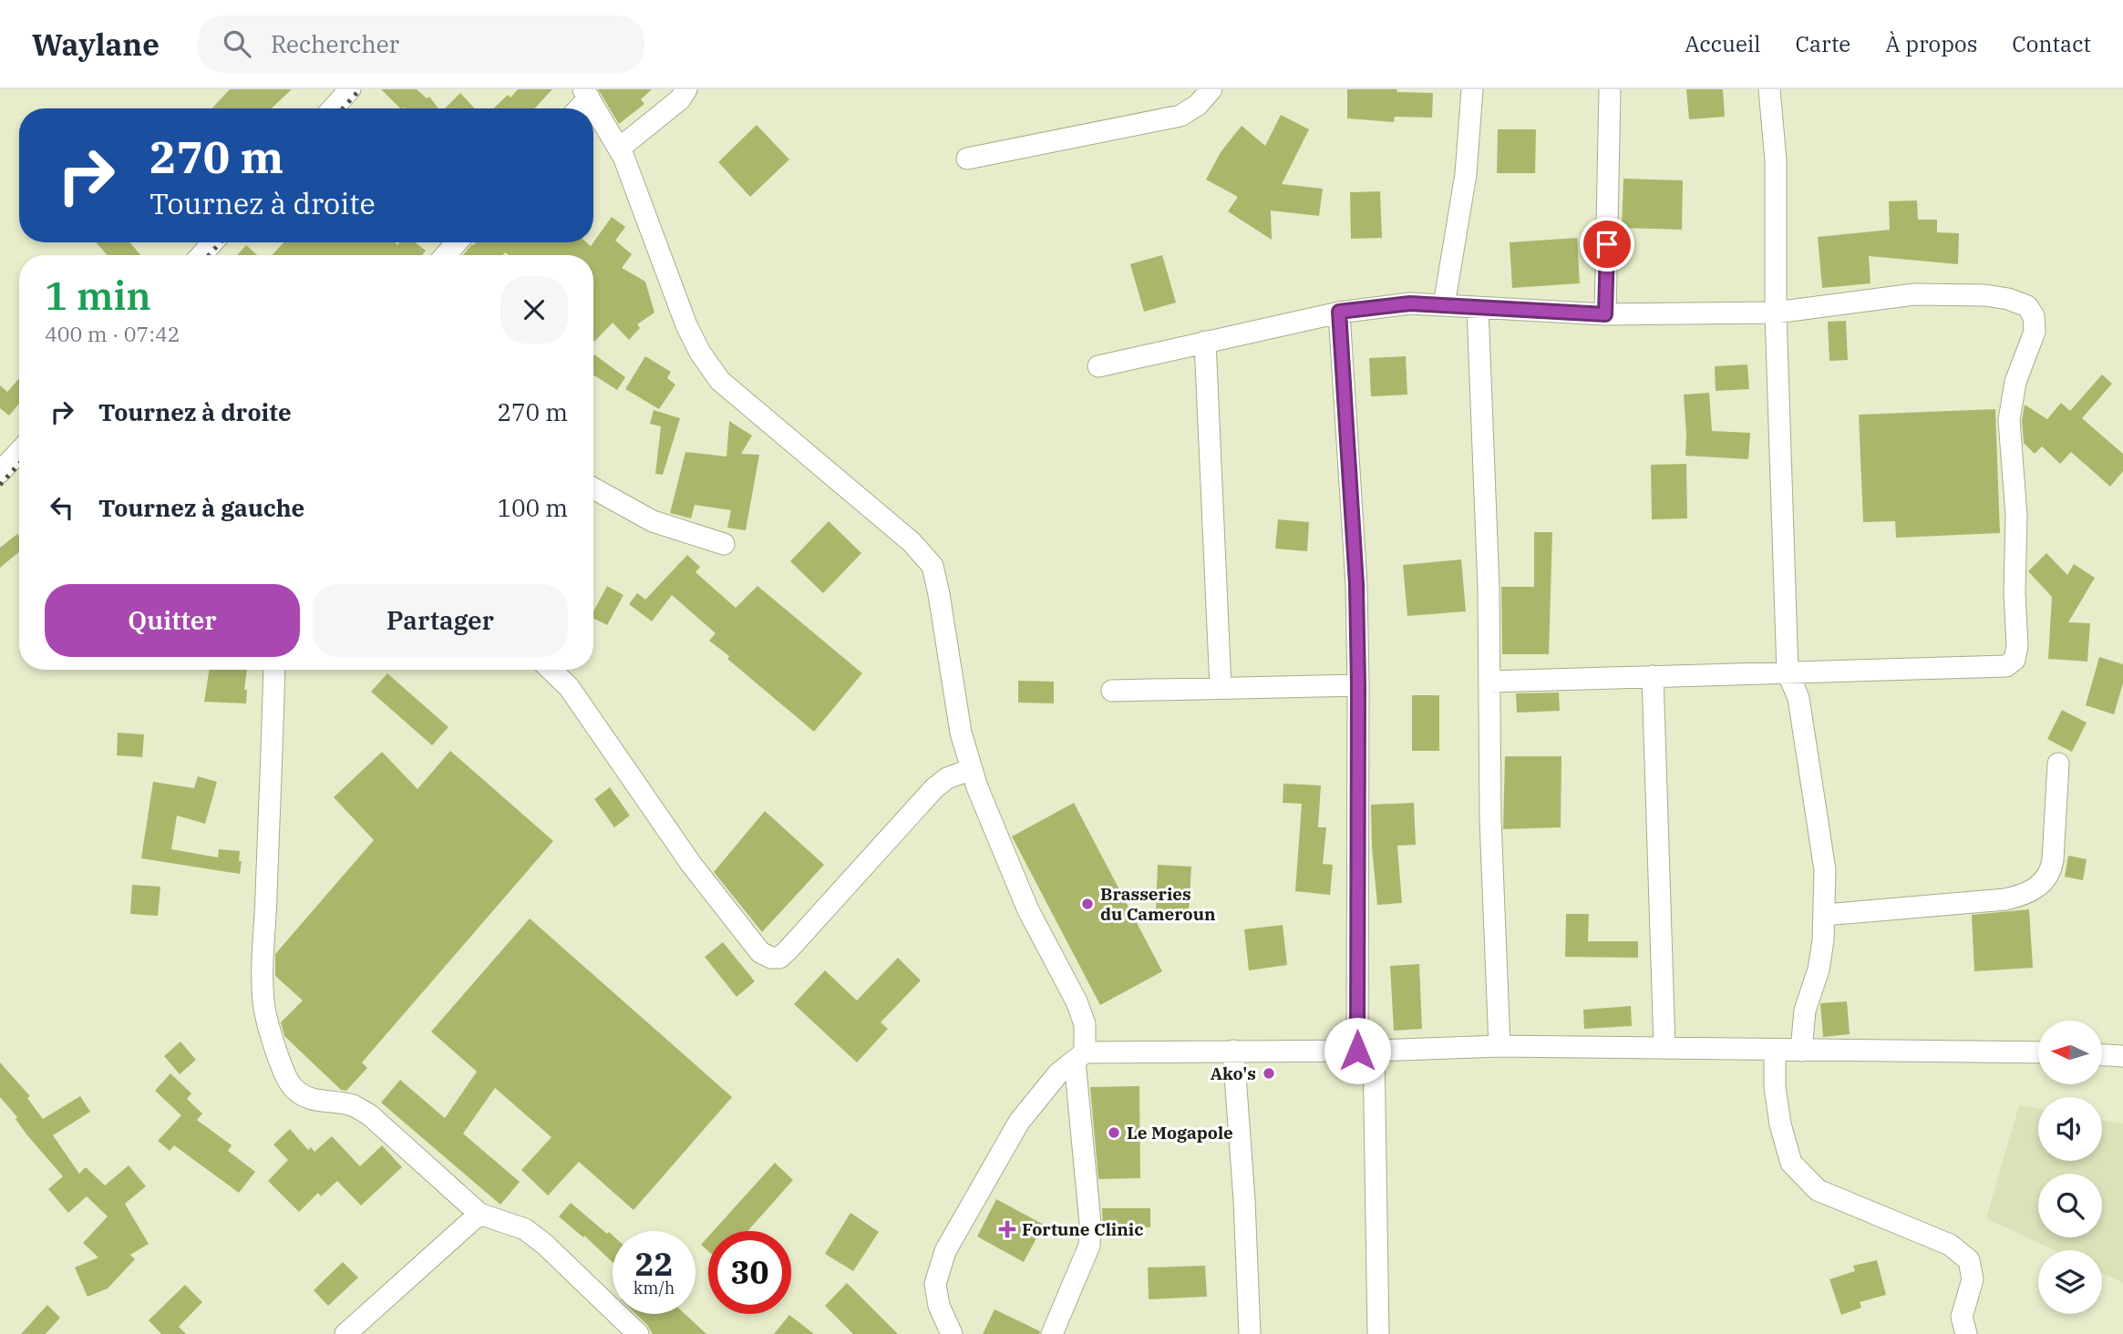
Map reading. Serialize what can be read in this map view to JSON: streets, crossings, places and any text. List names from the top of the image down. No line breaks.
{"places":{"other":["Brasseries du Cameroun","Ako's","Le Mogapole"],"health":["Fortune Clinic"]},"north":"left","page":{"header":"Waylane","search":"Rechercher","nav":["Accueil","Carte","À propos","Contact"],"turn":["270 m","Tournez à droite"],"heading":["1 min","400 m · 07:42"],"list":[{"name":"Tournez à droite","value":"270 m"},{"name":"Tournez à gauche","value":"100 m"}],"buttons":["Quitter","Partager"],"speed":"22 km/h","limit":"30"}}
